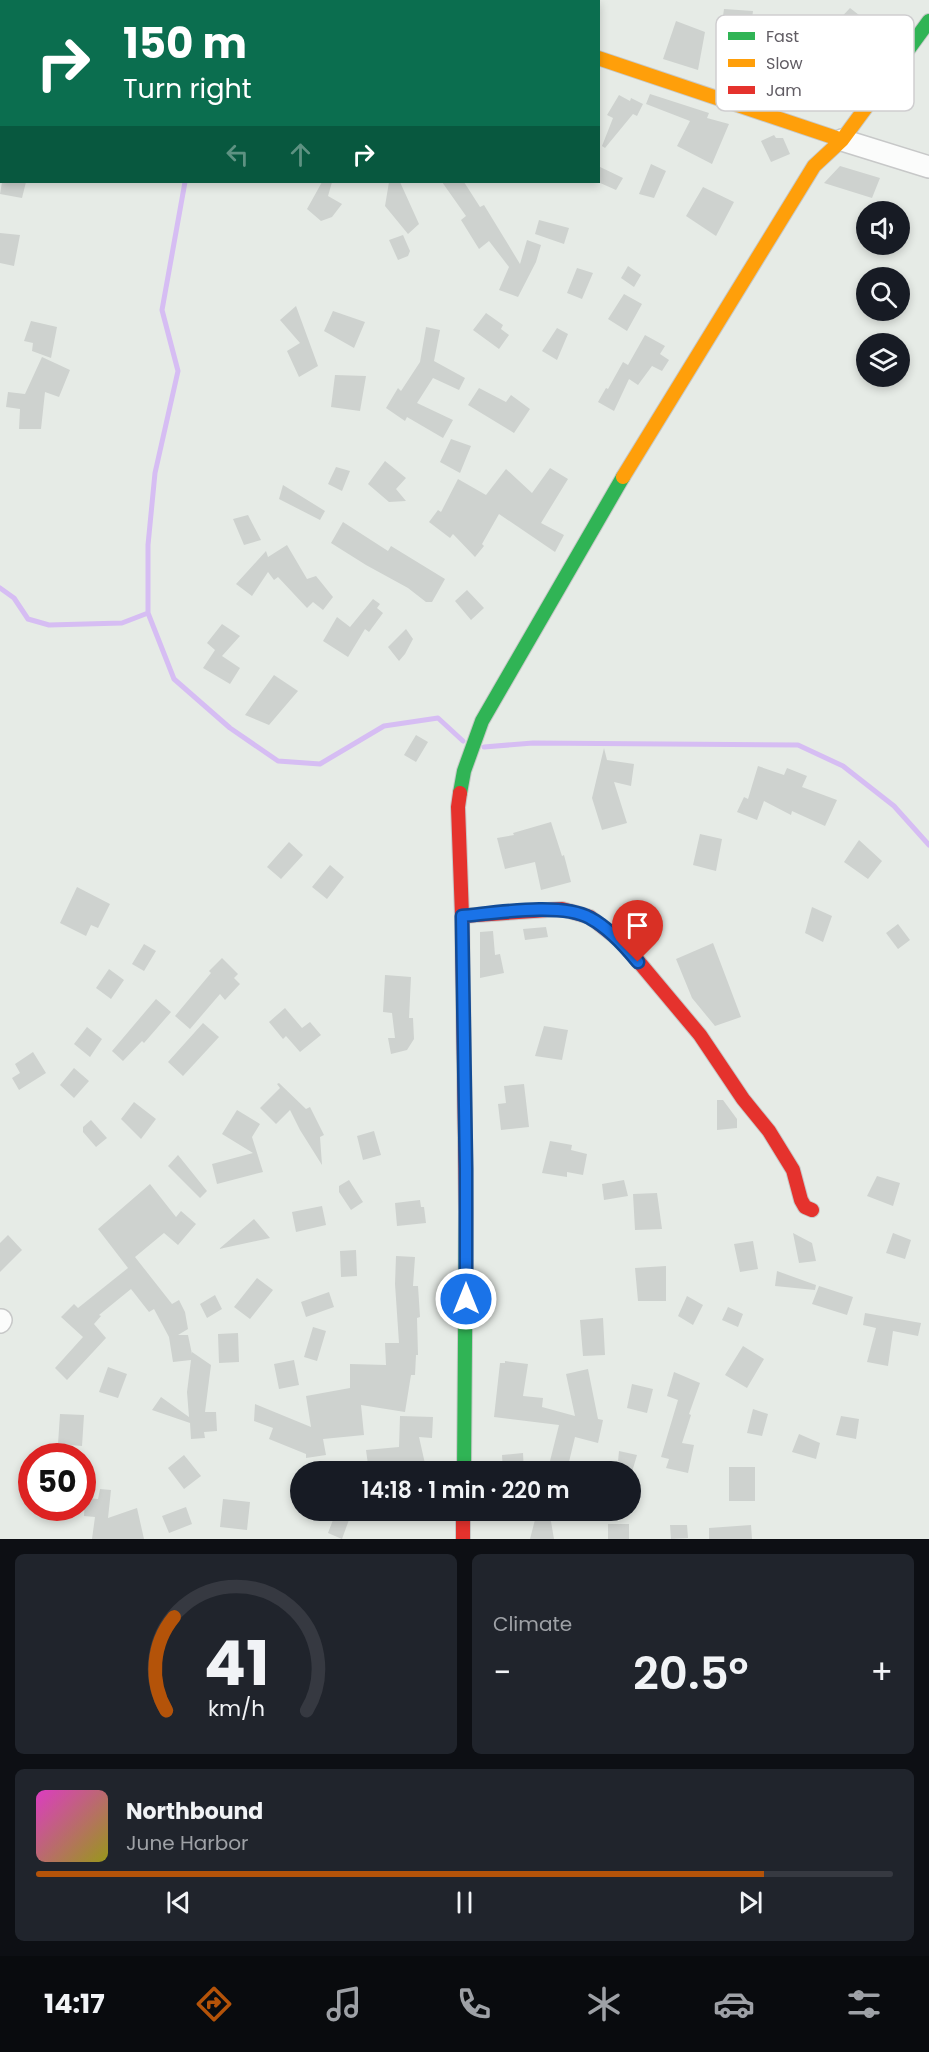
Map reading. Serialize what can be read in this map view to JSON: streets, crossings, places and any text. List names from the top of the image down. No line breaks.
{"legend":["Fast","Slow","Jam"],"page":{"turn":["150 m","Turn right"],"limit":"50","trip":"14:18 · 1 min · 220 m","tile":"Climate","heat":["−","20.5°","+"],"song":["Northbound","June Harbor"],"tabs":"14:17","gauge":["41","km/h"]}}
